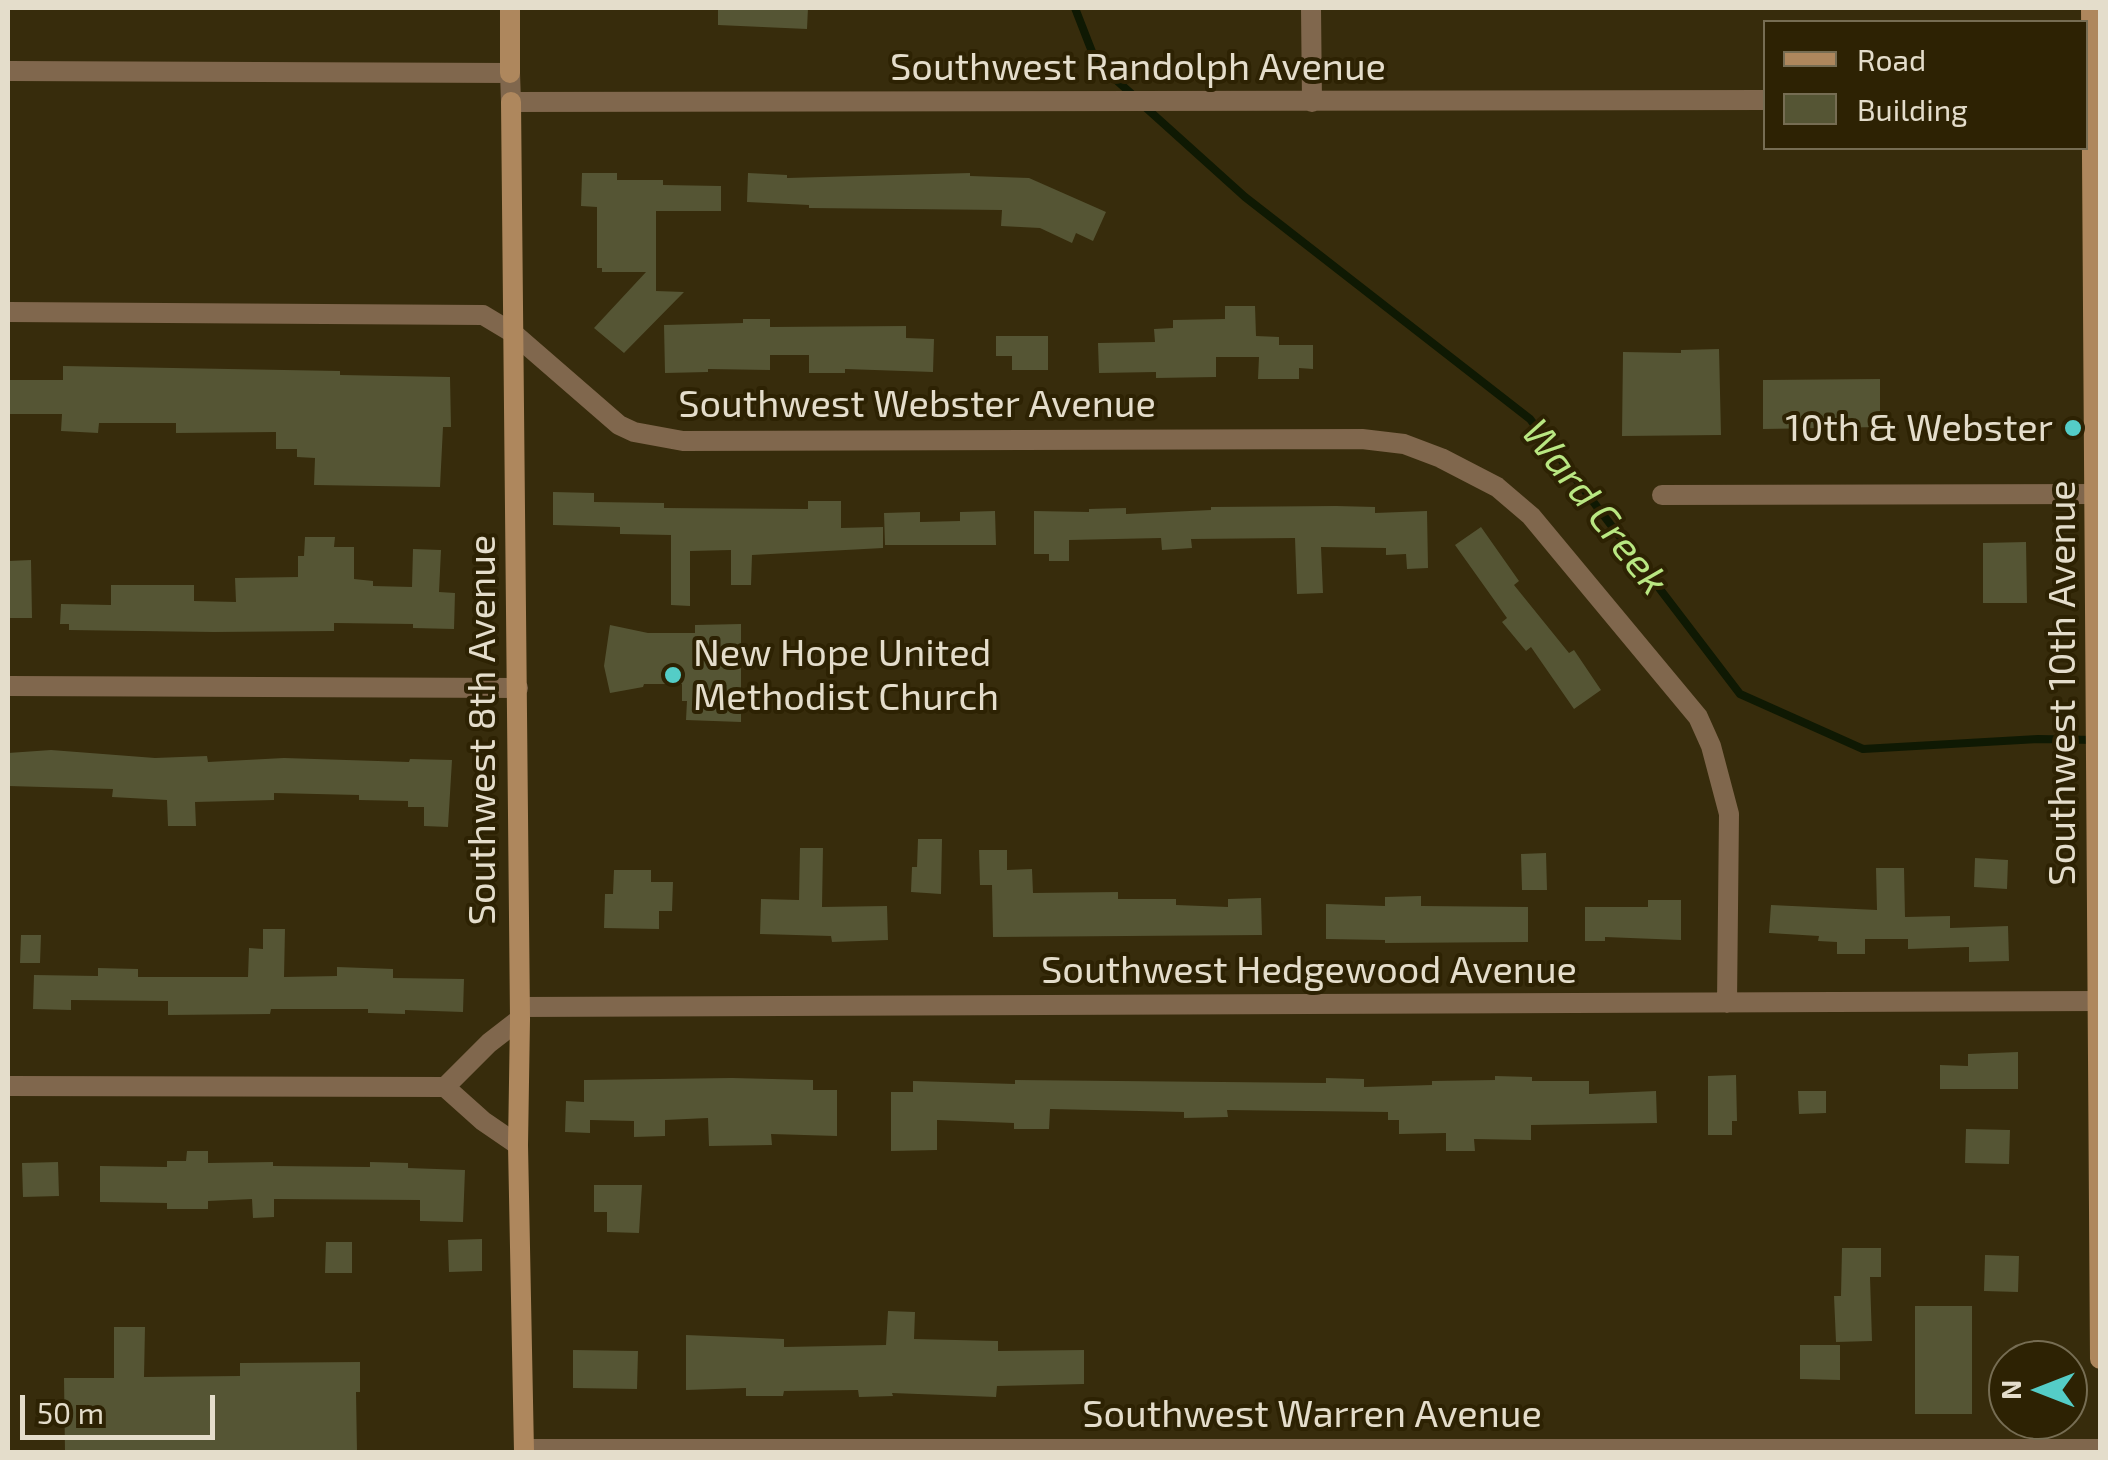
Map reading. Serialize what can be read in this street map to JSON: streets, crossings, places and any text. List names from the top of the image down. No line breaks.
{"streets":{"street":["Southwest Randolph Avenue","Southwest Webster Avenue","Southwest 10th Avenue","Southwest 8th Avenue","Southwest Hedgewood Avenue","Southwest Warren Avenue"]},"crossings":[["Southwest Randolph Avenue","Southwest 8th Avenue"],["Southwest Webster Avenue","Southwest 8th Avenue"],["Southwest Webster Avenue","Southwest Hedgewood Avenue"],["Southwest 10th Avenue","Southwest Hedgewood Avenue"],["Southwest 8th Avenue","Southwest Hedgewood Avenue"],["Southwest 8th Avenue","Southwest Warren Avenue"]],"water":["Ward Creek"],"places":["10th & Webster","New Hope United Methodist Church"],"legend":["Road","Building"],"scale_bar":"50 m","north":"left"}
